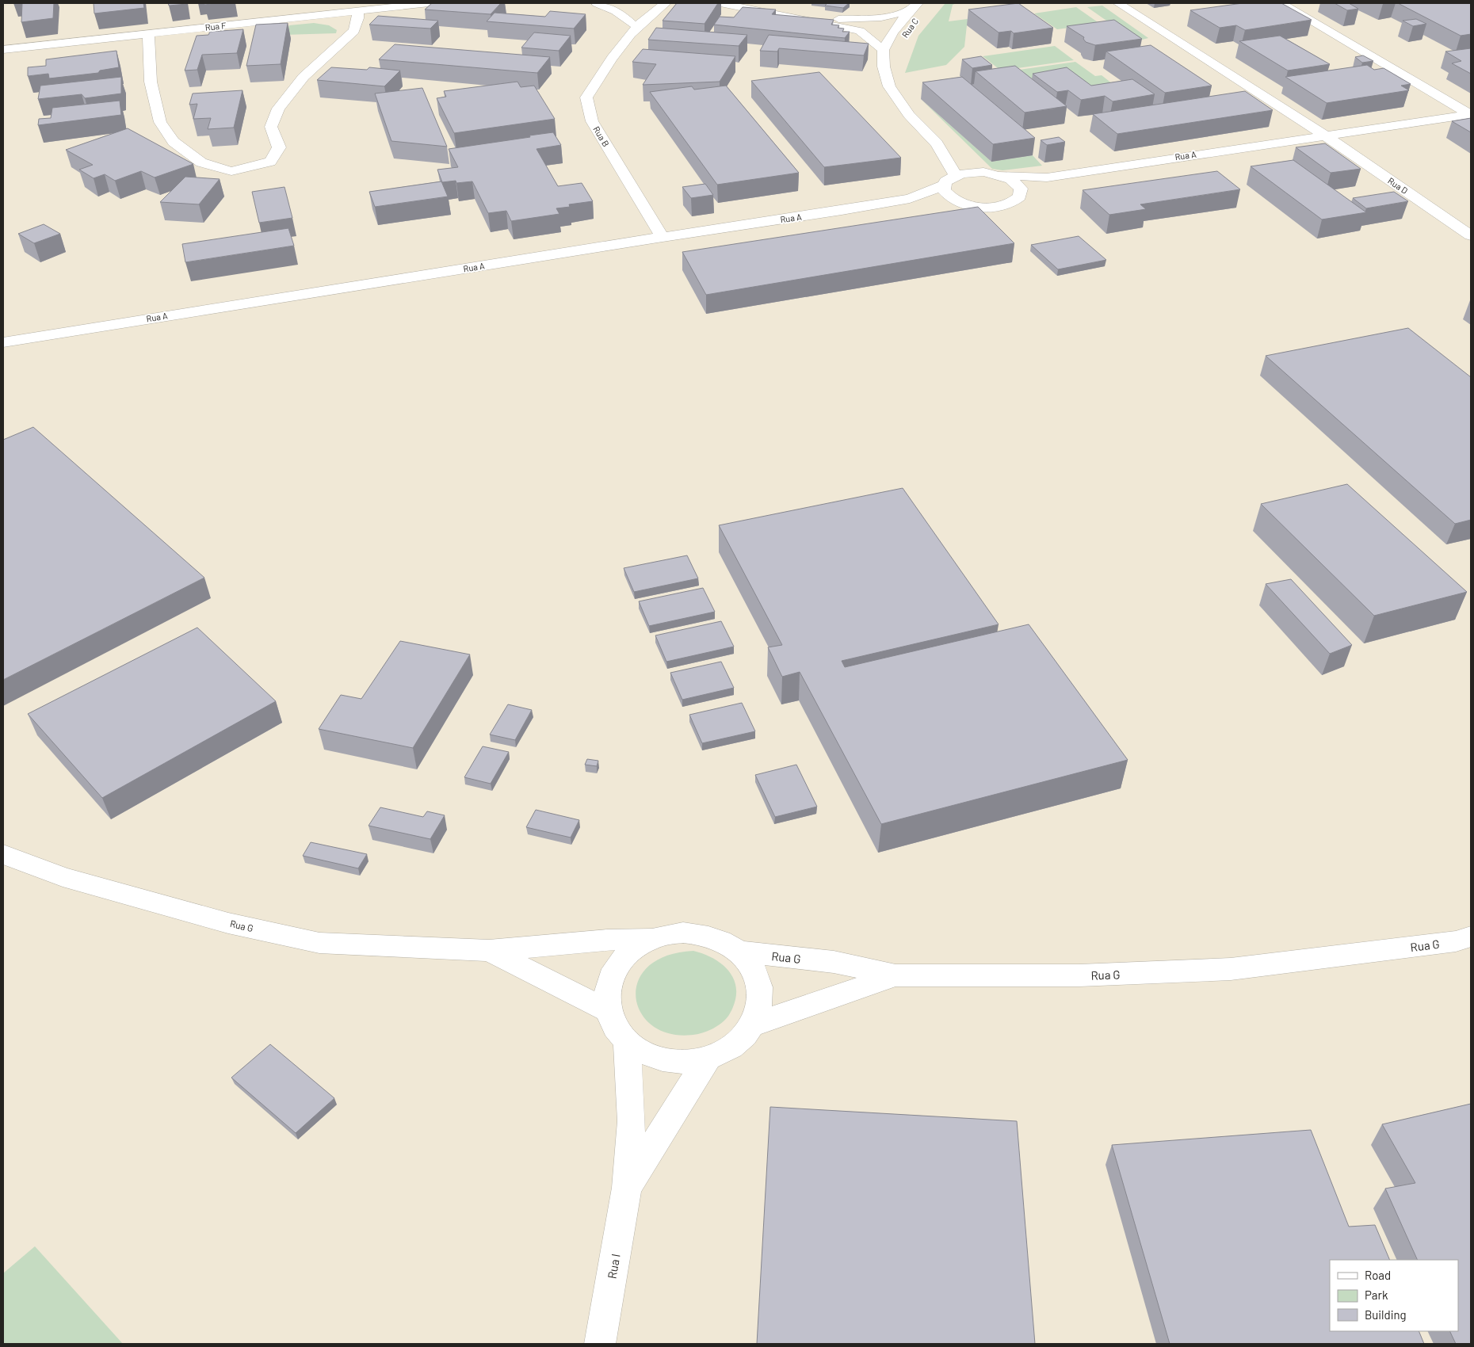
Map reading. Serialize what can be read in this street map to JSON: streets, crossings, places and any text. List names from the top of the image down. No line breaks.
{"streets":{"street":["Rua F","Rua C","Rua B","Rua A","Rua D","Rua G","Rua I"]},"crossings":[["Rua B","Rua A"],["Rua A","Rua D"],["Rua G","Rua I"]],"legend":["Road","Park","Building"]}
